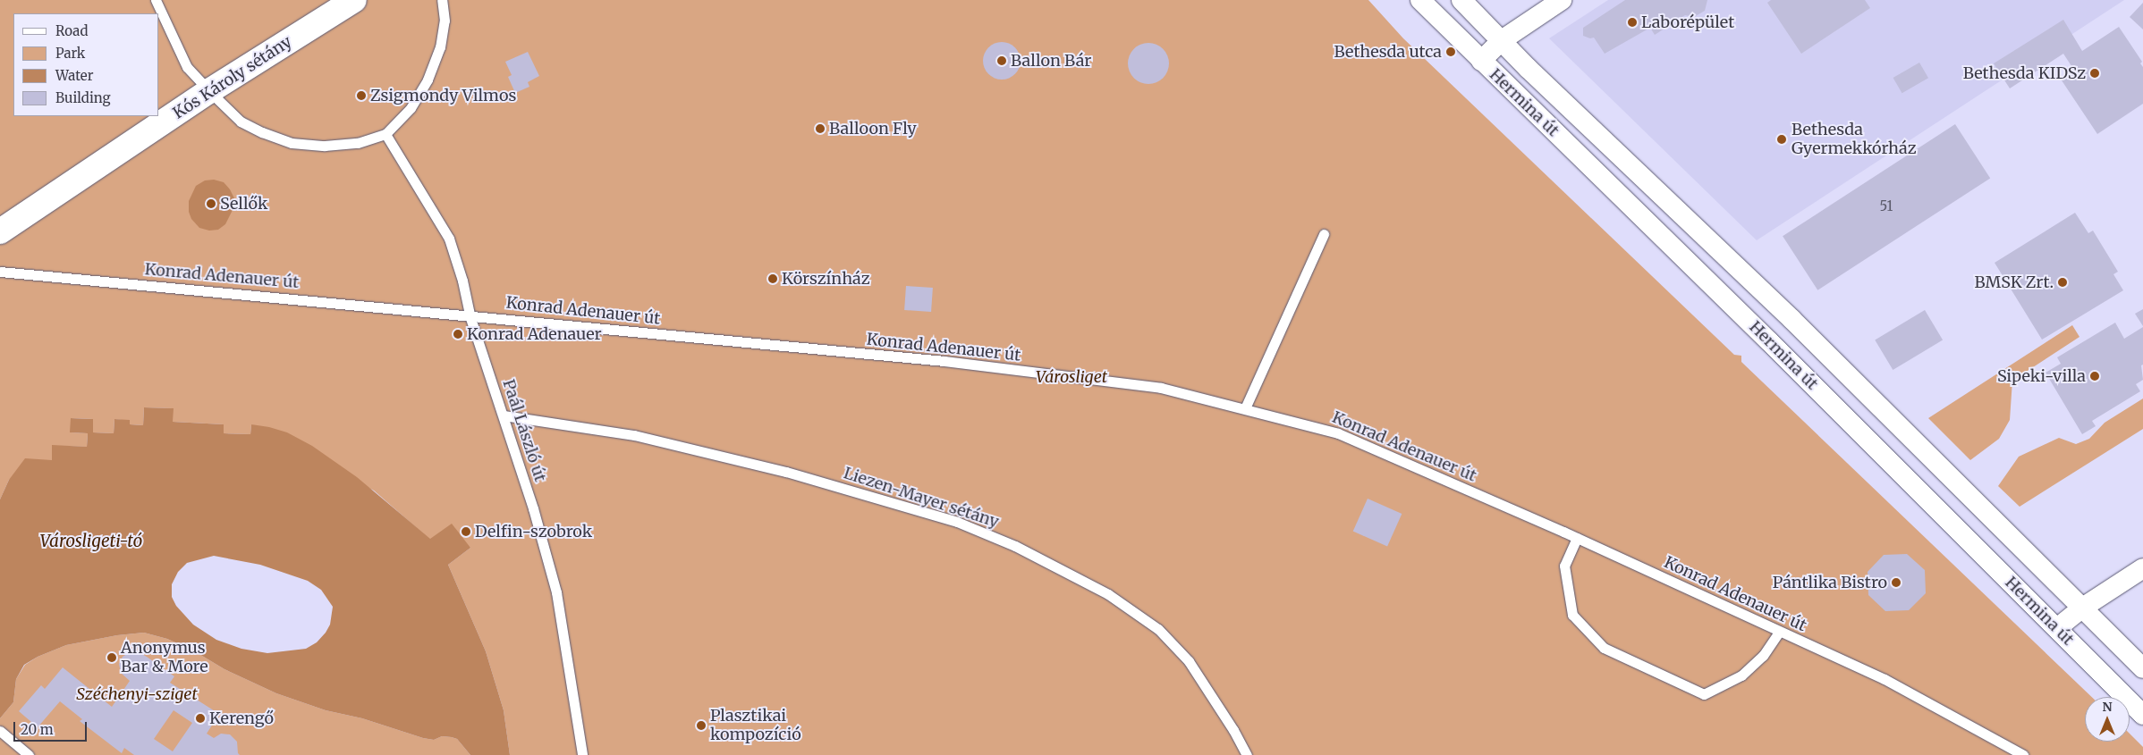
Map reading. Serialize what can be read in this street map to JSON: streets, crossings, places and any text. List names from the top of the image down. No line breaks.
{"streets":{"street":["Kós Károly sétány","Hermina út"],"lane":["Konrad Adenauer út","Paál László út","Liezen-Mayer sétány"]},"crossings":[["Konrad Adenauer út","Paál László út"],["Paál László út","Liezen-Mayer sétány"]],"water":["Városligeti-tó"],"parks":["Városliget","Széchenyi-sziget"],"places":["Laborépület","Bethesda utca","Ballon Bár","Bethesda KIDSz","Zsigmondy Vilmos","Balloon Fly","Bethesda Gyermekkórház","Sellők","Körszínház","BMSK Zrt.","Konrad Adenauer","Sipeki-villa","Delfin-szobrok","Pántlika Bistro","Anonymus Bar & More","Kerengő","Plasztikai kompozíció"],"house_numbers":["51"],"legend":["Road","Park","Water","Building"],"scale_bar":"20 m","north":"top"}
